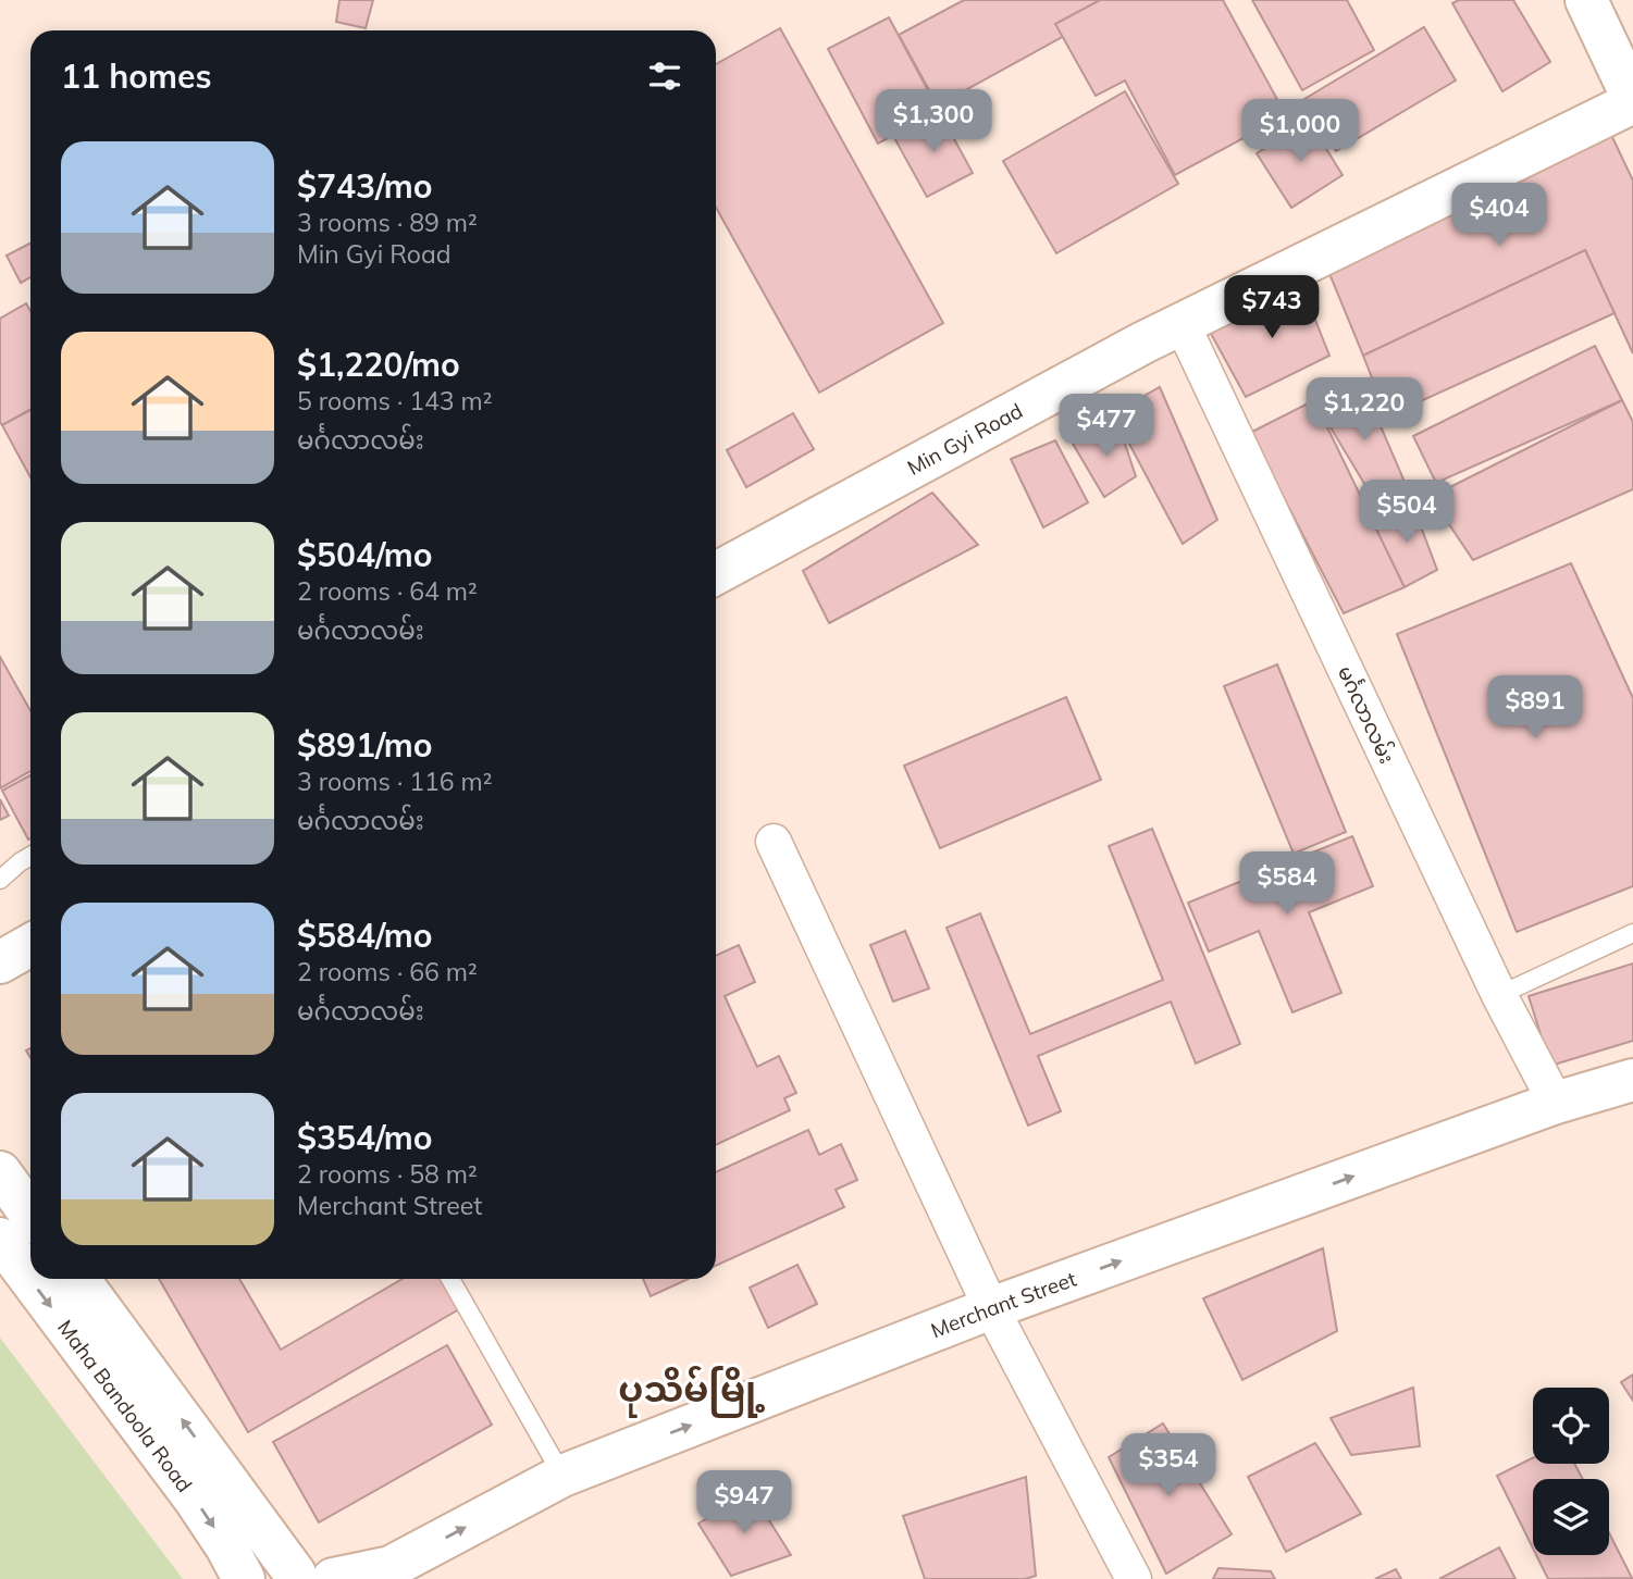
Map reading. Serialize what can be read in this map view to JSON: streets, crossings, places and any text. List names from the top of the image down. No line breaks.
{"streets":{"main road":["Min Gyi Road","Merchant Street","Maha Bandoola Road"],"street":["မင်္ဂလာလမ်း"]},"crossings":[["Min Gyi Road","မင်္ဂလာလမ်း"],["မင်္ဂလာလမ်း","Merchant Street"],["Merchant Street","Maha Bandoola Road"]],"one_way":["Merchant Street"],"districts":["ပုသိမ်မြို့"],"page":{"heading":"11 homes","price":["$1,300","$1,000","$404","$743","$1,220","$477","$504","$891","$584","$354","$947"],"list":[{"name":"$743/mo","note":"3 rooms · 89 m² · Min Gyi Road"},{"name":"$1,220/mo","note":"5 rooms · 143 m² · မင်္ဂလာလမ်း"},{"name":"$504/mo","note":"2 rooms · 64 m² · မင်္ဂလာလမ်း"},{"name":"$891/mo","note":"3 rooms · 116 m² · မင်္ဂလာလမ်း"},{"name":"$584/mo","note":"2 rooms · 66 m² · မင်္ဂလာလမ်း"},{"name":"$354/mo","note":"2 rooms · 58 m² · Merchant Street"}]}}
